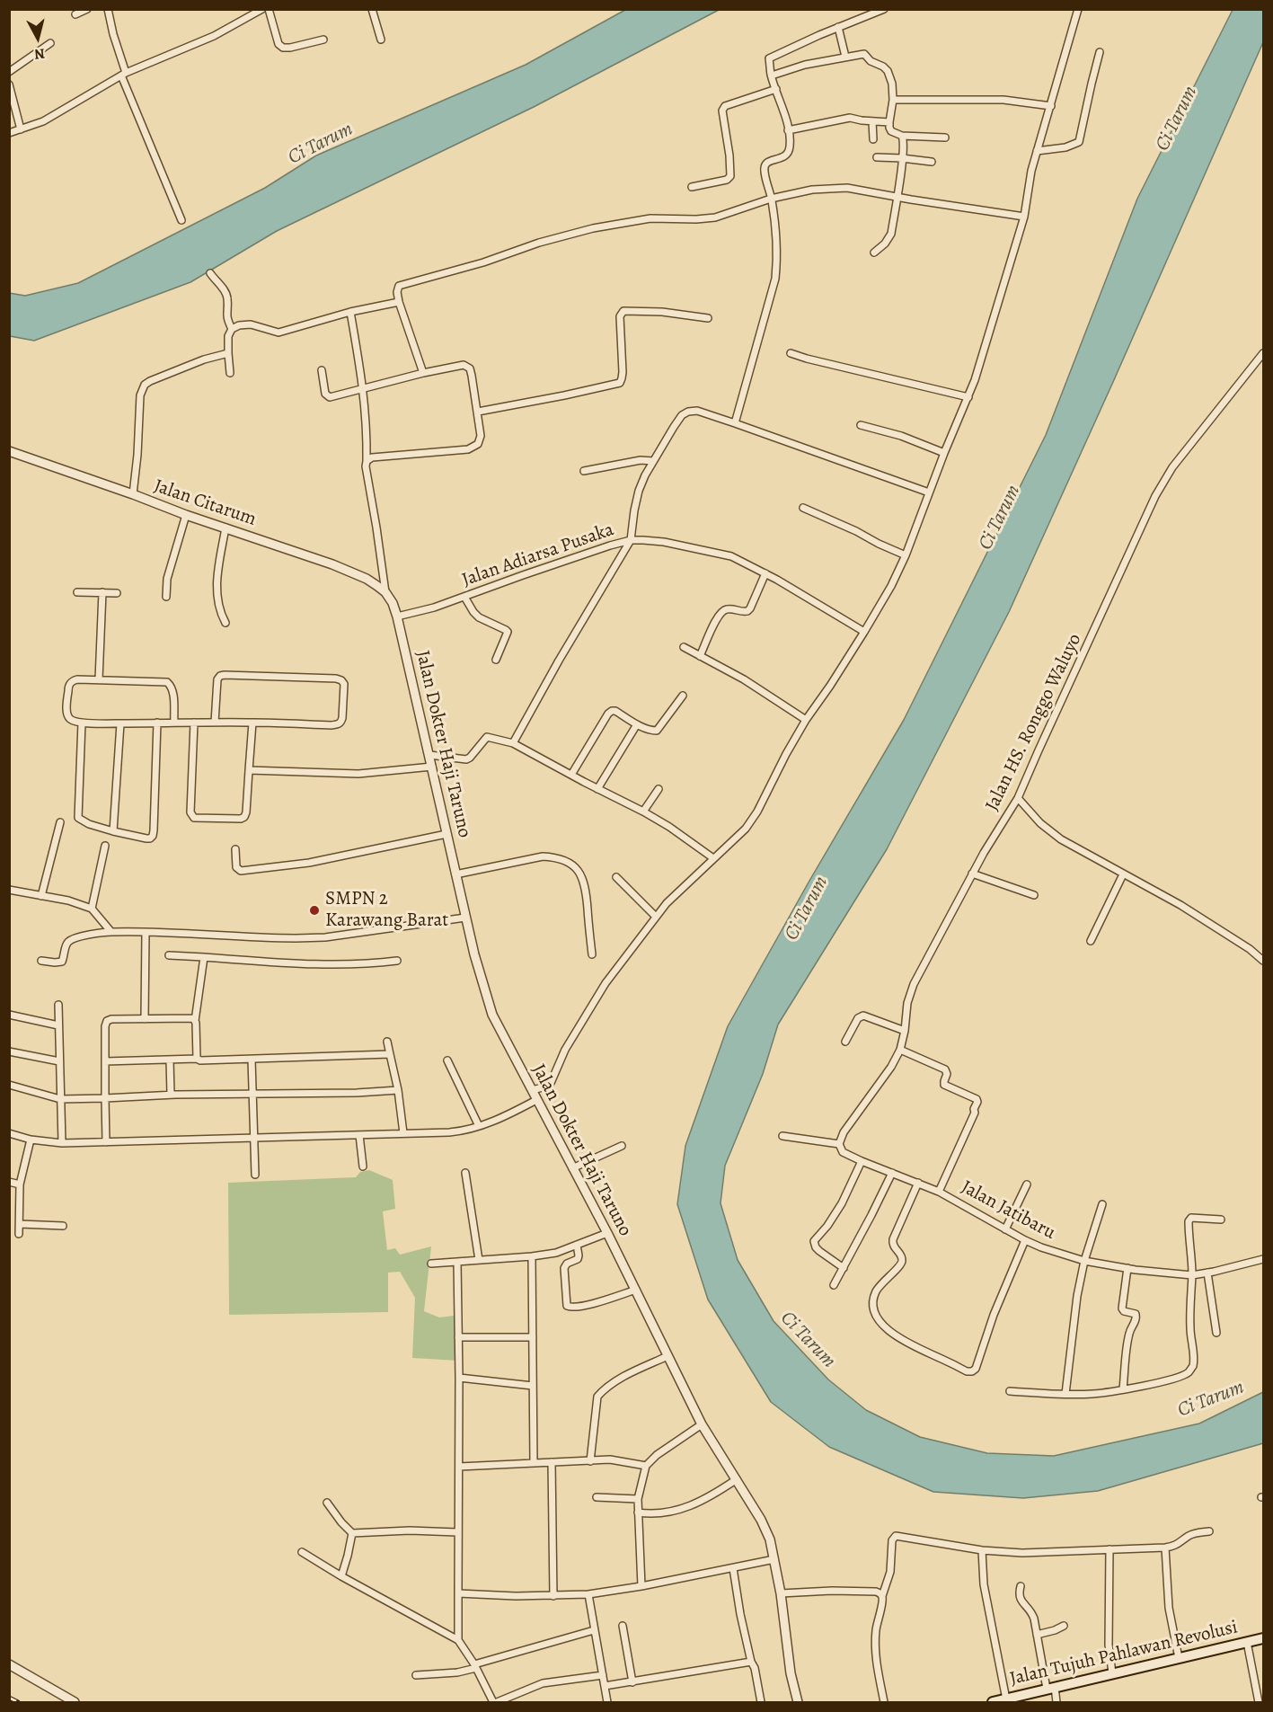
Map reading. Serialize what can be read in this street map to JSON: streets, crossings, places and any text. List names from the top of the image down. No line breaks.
{"streets":{"main road":["Jalan Tujuh Pahlawan Revolusi"],"street":["Jalan Citarum","Jalan Adiarsa Pusaka","Jalan HS. Ronggo Waluyo","Jalan Dokter Haji Taruno","Jalan Jatibaru"]},"crossings":[["Jalan Citarum","Jalan Dokter Haji Taruno"],["Jalan Adiarsa Pusaka","Jalan Dokter Haji Taruno"],["Jalan HS. Ronggo Waluyo","Jalan Jatibaru"]],"water":["Ci Tarum"],"places":["SMPN 2 Karawang Barat"],"north":"bottom"}
